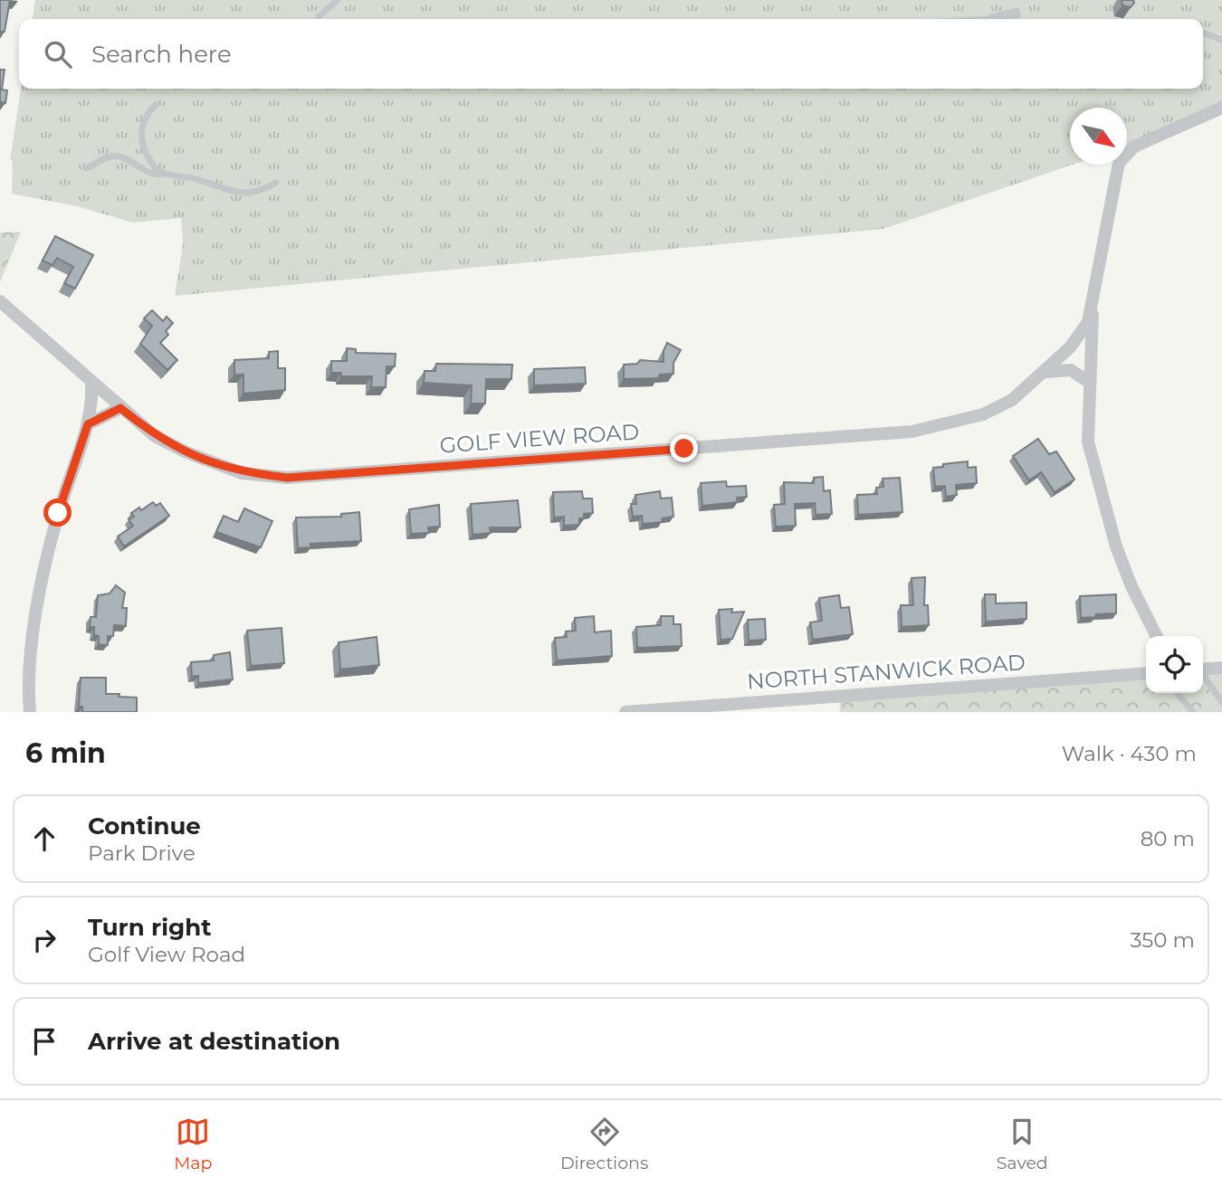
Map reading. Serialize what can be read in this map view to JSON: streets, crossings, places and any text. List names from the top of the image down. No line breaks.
{"streets":{"street":["GOLF VIEW ROAD","NORTH STANWICK ROAD"]},"north":"bottom right","page":{"search":"Search here","heading":["6 min","Walk · 430 m"],"list":[["Continue","Park Drive","80 m"],["Turn right","Golf View Road","350 m"],"Arrive at destination"],"nav":["Map","Directions","Saved"]}}
